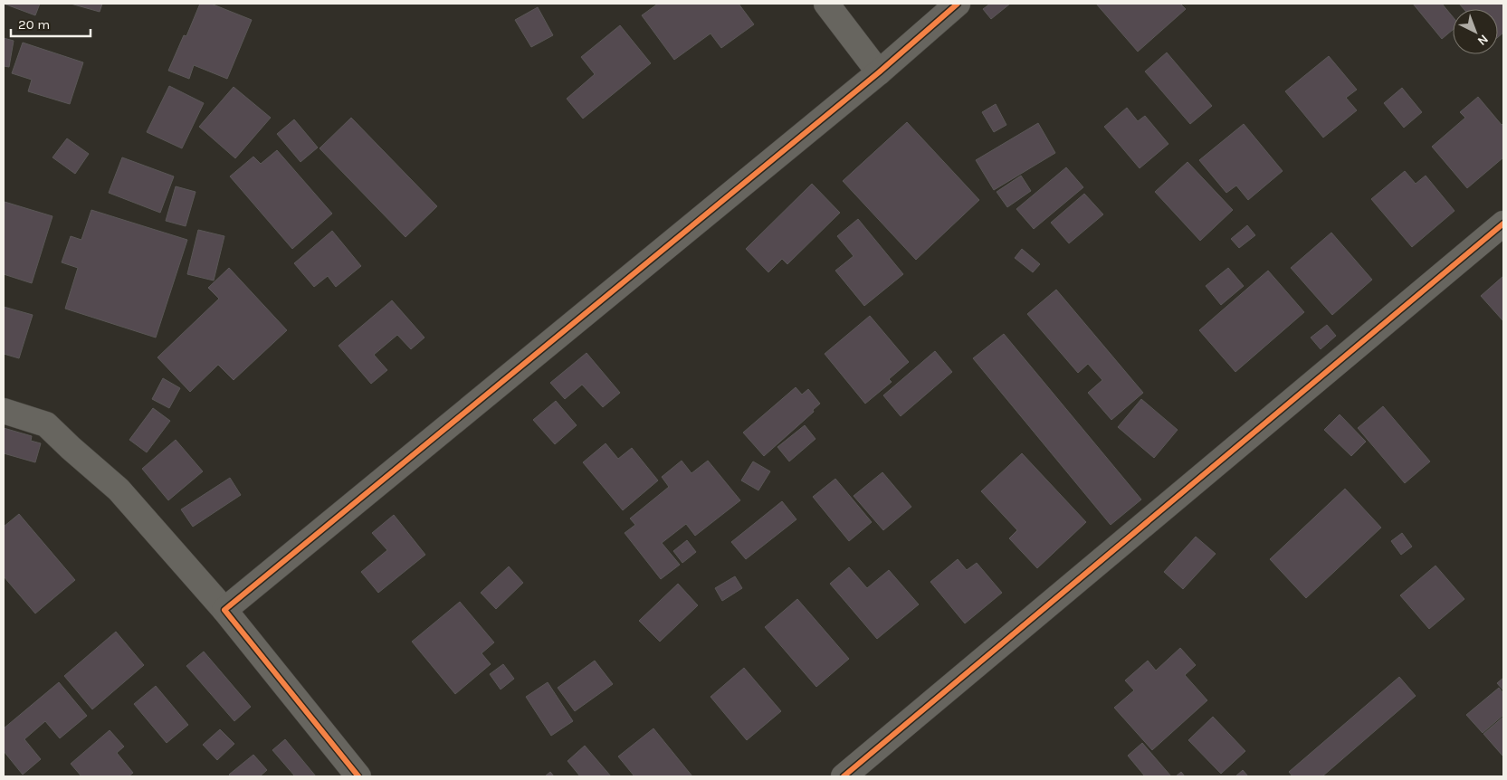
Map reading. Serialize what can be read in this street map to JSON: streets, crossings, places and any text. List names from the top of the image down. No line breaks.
{"scale_bar":"20 m","north":"bottom right"}
